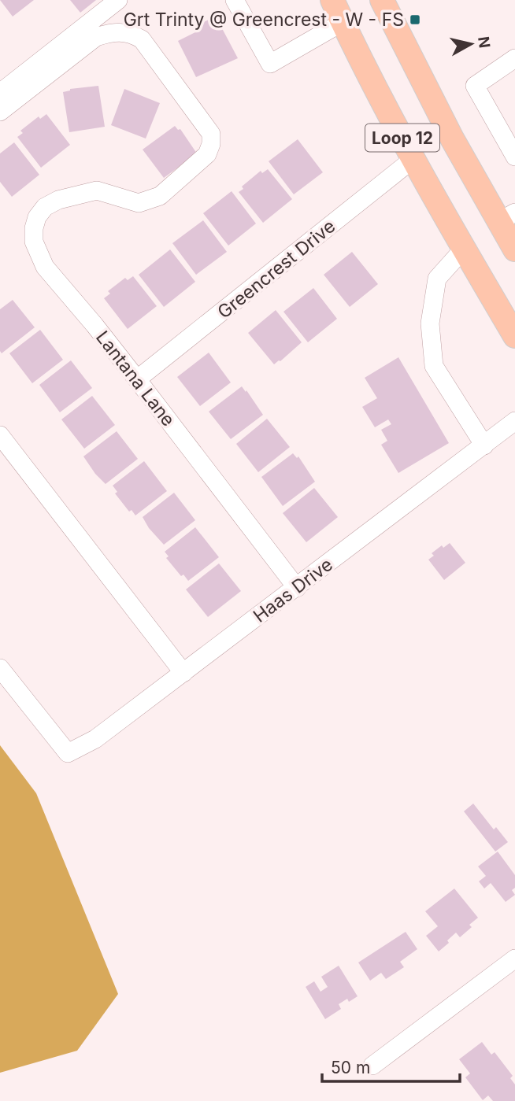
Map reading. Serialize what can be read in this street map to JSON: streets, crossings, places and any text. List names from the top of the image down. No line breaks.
{"streets":{"main road":["Loop 12"],"street":["Greencrest Drive","Lantana Lane","Haas Drive"]},"crossings":[["Loop 12","Greencrest Drive"],["Greencrest Drive","Lantana Lane"],["Lantana Lane","Haas Drive"]],"places":{"transit":["Grt Trinty @ Greencrest - W - FS"]},"scale_bar":"50 m","north":"right"}
